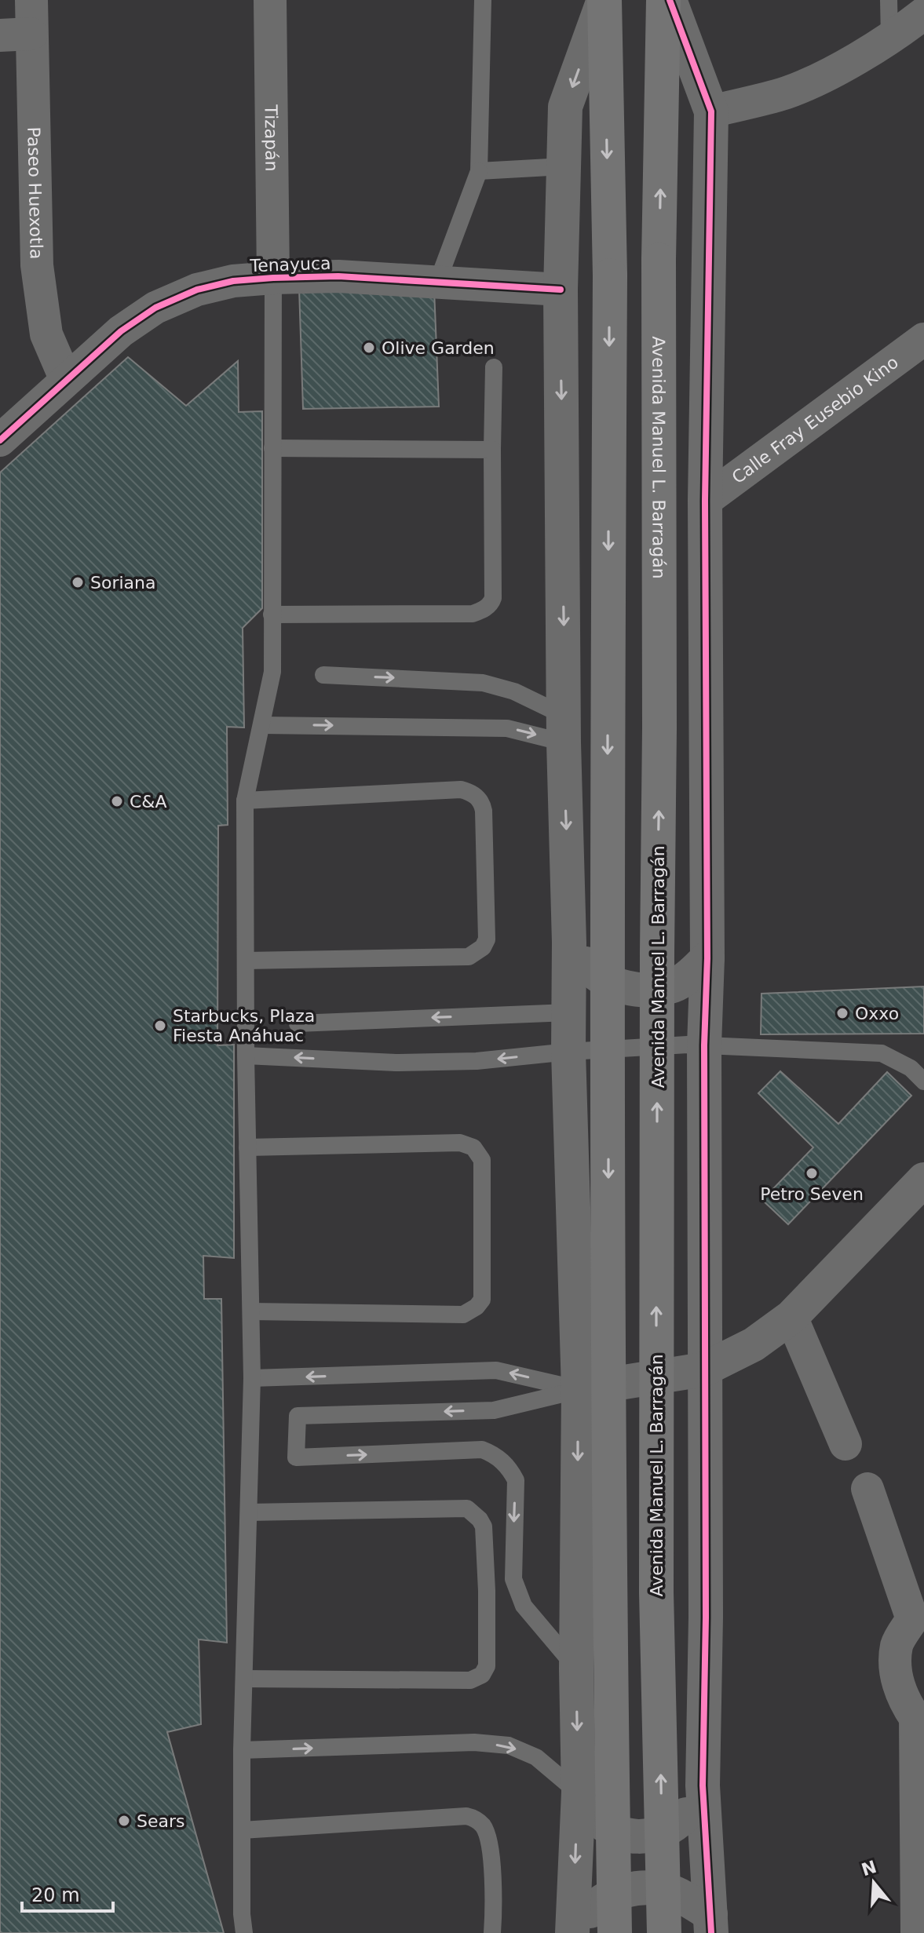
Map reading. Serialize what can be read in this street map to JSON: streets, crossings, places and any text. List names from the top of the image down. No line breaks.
{"streets":{"highway":["Avenida Manuel L. Barragán"],"street":["Tizapán","Paseo Huexotla","Tenayuca","Calle Fray Eusebio Kino"]},"crossings":[["Tizapán","Tenayuca"],["Paseo Huexotla","Tenayuca"]],"places":["Olive Garden","Soriana","C&A","Oxxo","Starbucks, Plaza Fiesta Anáhuac","Petro Seven","Sears"],"scale_bar":"20 m","north":"top"}
